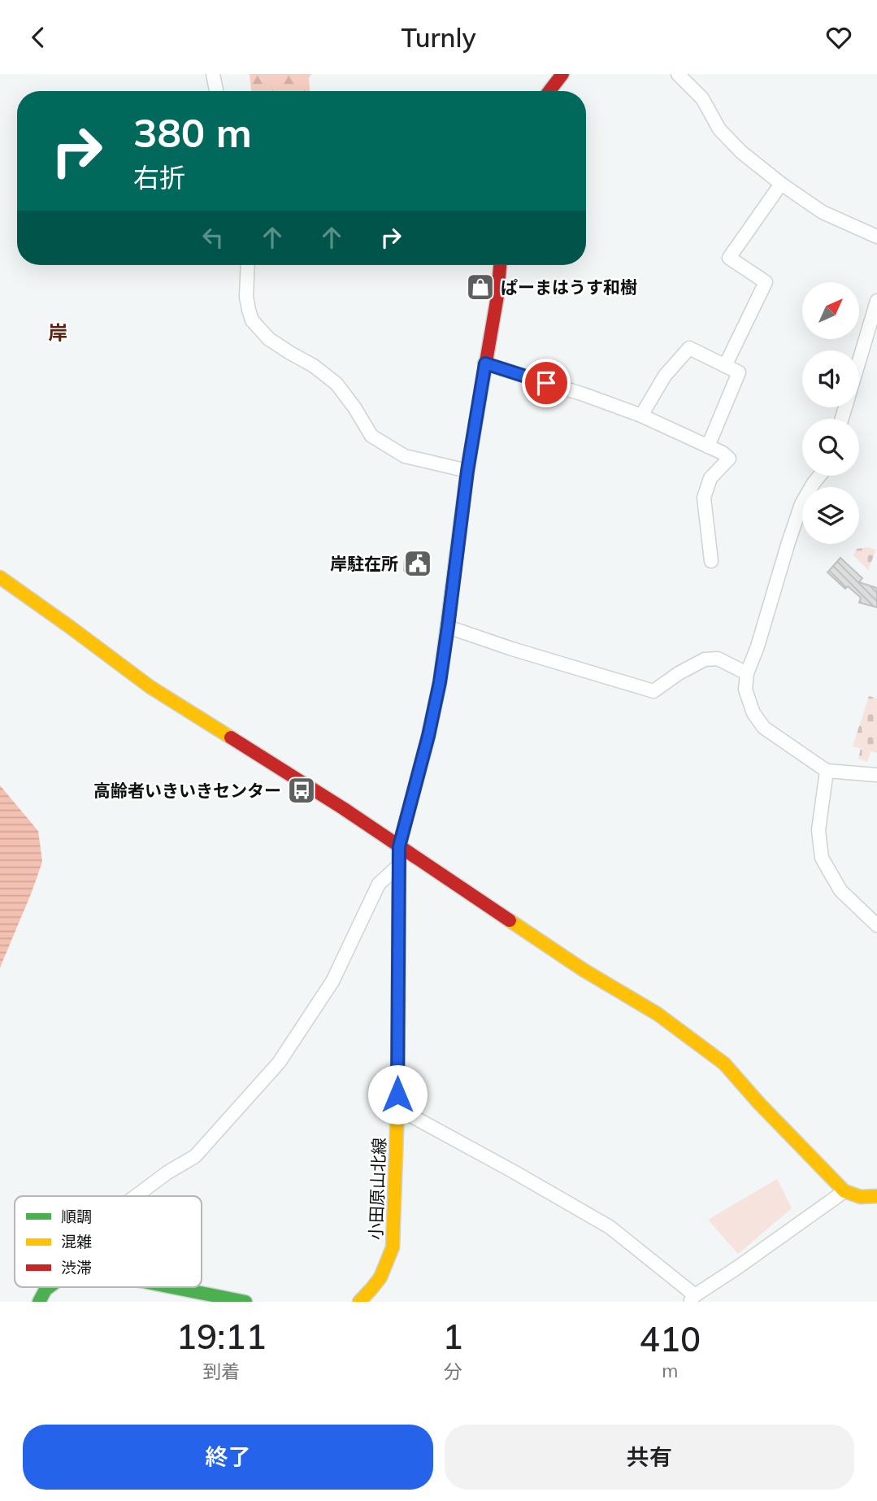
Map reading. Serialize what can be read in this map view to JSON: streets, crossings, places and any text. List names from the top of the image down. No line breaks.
{"streets":{"main road":["小田原山北線"]},"districts":["岸"],"places":{"shop":["ぱーまはうす和樹"],"public building":["岸駐在所"],"bus stop":["高齢者いきいきセンター"]},"legend":["順調","混雑","渋滞"],"north":"top right","page":{"header":"Turnly","turn":["380 m","右折"],"eta":["19:11","到着","1","分","410","m"],"buttons":["終了","共有"]}}
